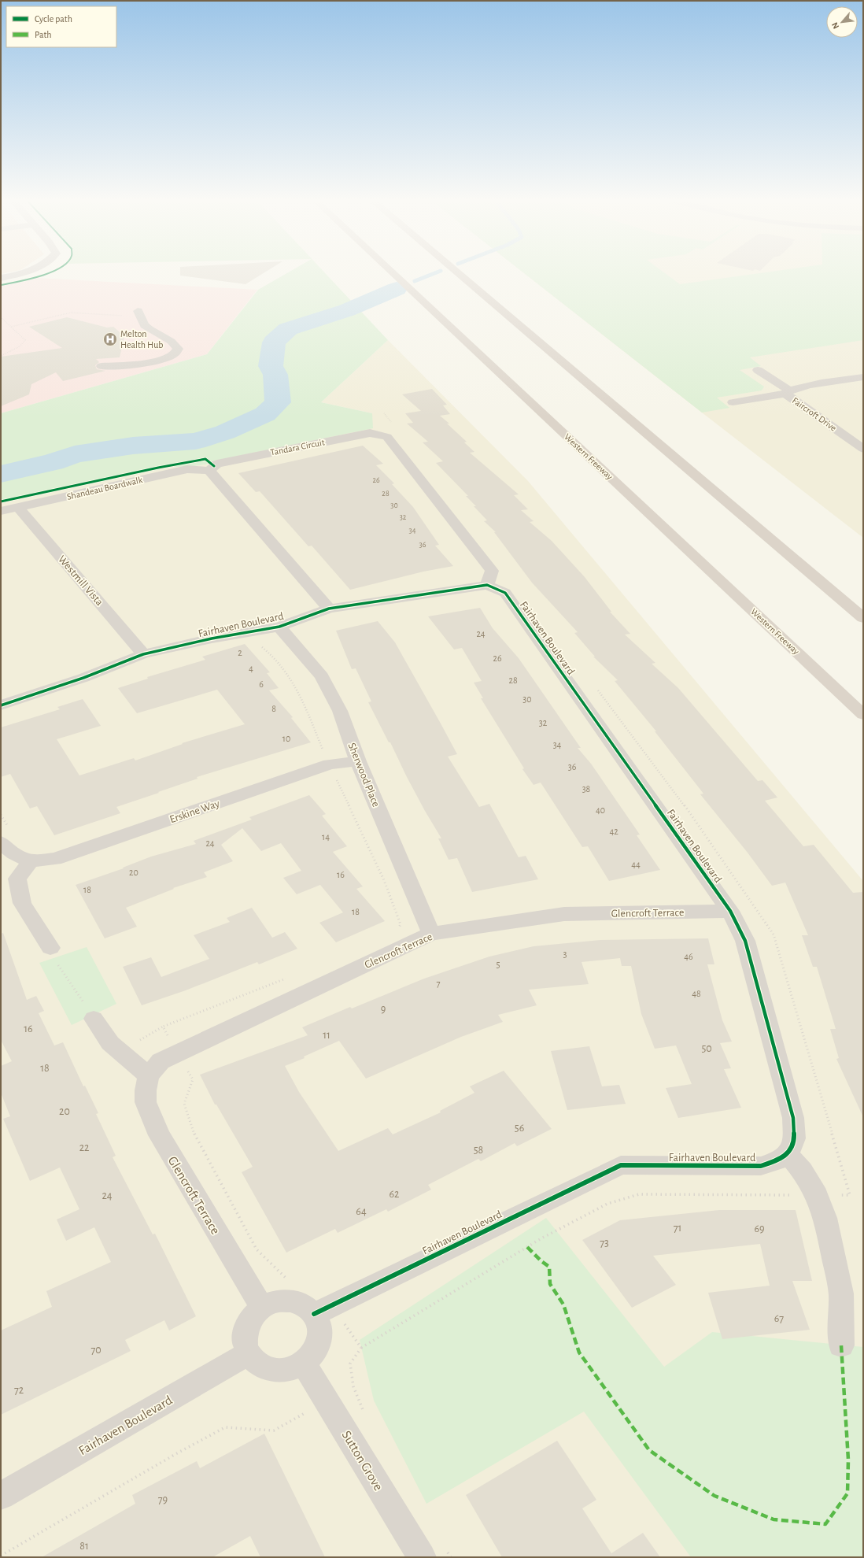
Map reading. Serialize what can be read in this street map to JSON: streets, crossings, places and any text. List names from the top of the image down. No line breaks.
{"streets":{"highway":["Western Freeway"],"street":["Faircroft Drive","Tandara Circuit","Shandeau Boardwalk","Westmill Vista","Fairhaven Boulevard","Sherwood Place","Erskine Way","Glencroft Terrace","Sutton Grove"]},"crossings":[["Tandara Circuit","Shandeau Boardwalk"],["Tandara Circuit","Fairhaven Boulevard"],["Shandeau Boardwalk","Westmill Vista"],["Westmill Vista","Fairhaven Boulevard"],["Fairhaven Boulevard","Sherwood Place"],["Fairhaven Boulevard","Glencroft Terrace"],["Fairhaven Boulevard","Sutton Grove"],["Sherwood Place","Erskine Way"],["Sherwood Place","Glencroft Terrace"],["Glencroft Terrace","Sutton Grove"]],"places":{"hospital":["Melton Health Hub"]},"house_numbers":["26","28","30","32","34","36","24","2","26","4","28","6","30","8","32","10","34","36","38","40","42","14","24","44","20","16","18","18","3","46","5","7","48","9","16","11","50","18","20","56","22","58","62","24","64","71","69","73","67","70","72","79","81"],"legend":["Cycle path","Path"],"north":"bottom left"}
